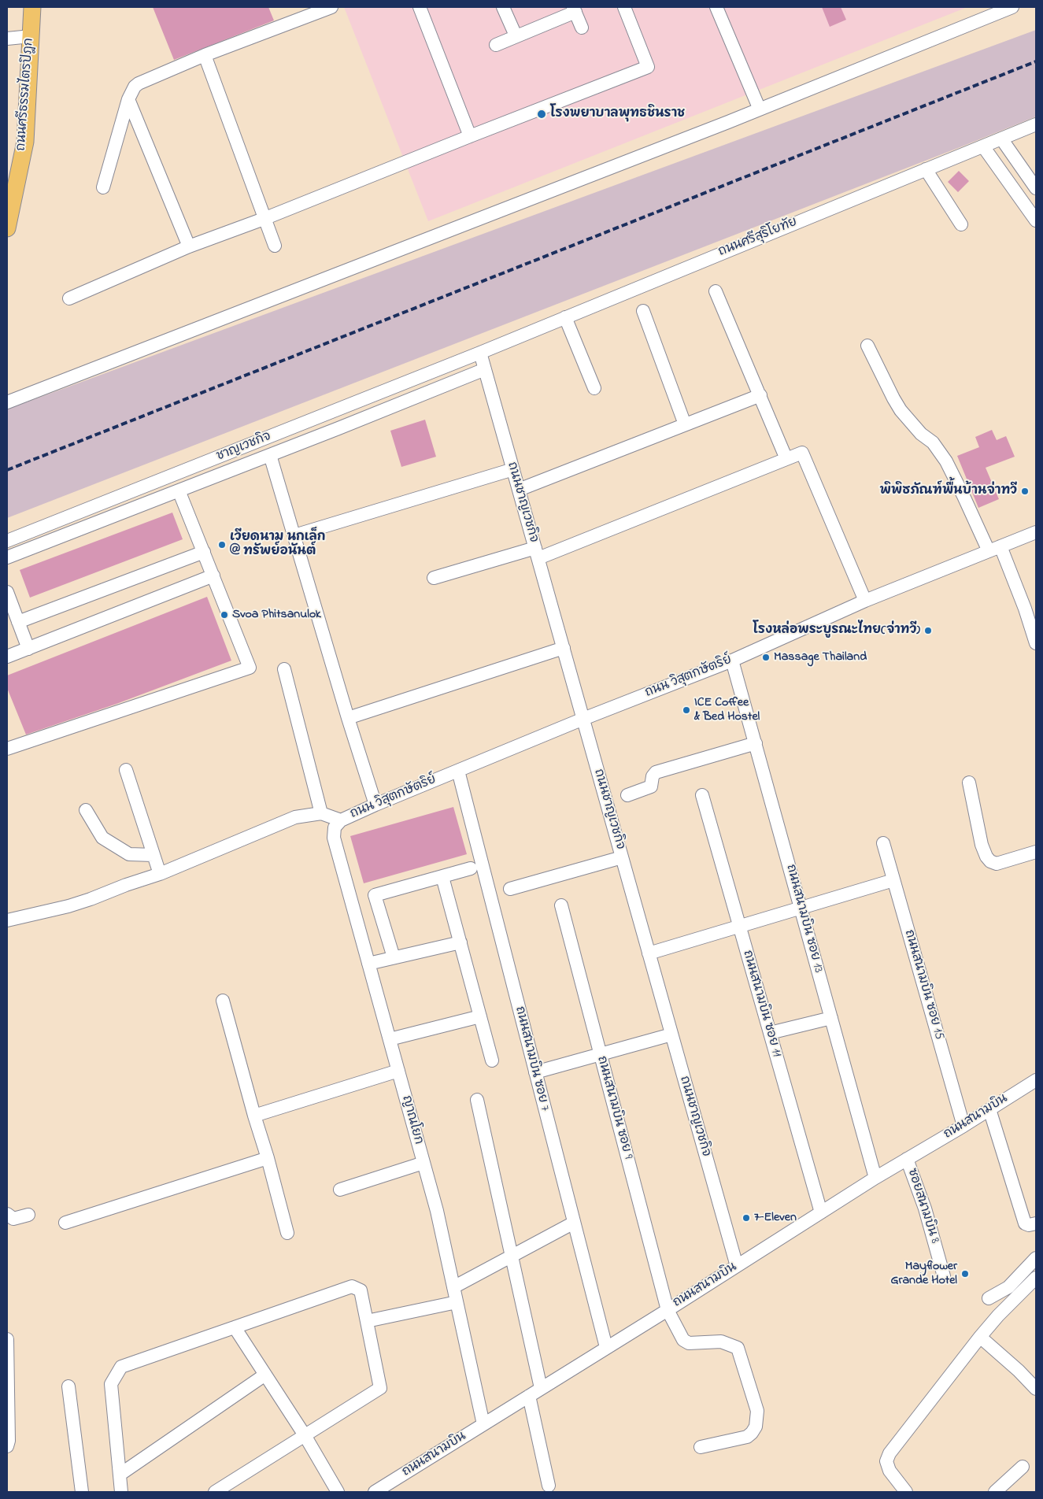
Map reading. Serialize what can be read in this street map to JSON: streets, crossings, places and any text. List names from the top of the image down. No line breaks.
{"streets":{"main road":["ถนนศรีธรรมไตรปิฎก"],"street":["ถนนศรีสุริโยทัย","ชาญเวชกิจ","ถนนชาญเวชกิจ","ถนน วิสุตกษัตริย์","ถนนสนามบิน ซอย 13","ถนนสนามบิน ซอย 15","ถนนสนามบิน ซอย 11","ถนนสนามบิน ซอย 7","ถนนสนามบิน ซอย 9","ถนนสนามบิน","ญาณโยก","ซอยสนามบิน 8"]},"crossings":[["ถนนศรีสุริโยทัย","ชาญเวชกิจ"],["ถนนศรีสุริโยทัย","ถนนชาญเวชกิจ"],["ชาญเวชกิจ","ถนนชาญเวชกิจ"],["ถนนชาญเวชกิจ","ถนน วิสุตกษัตริย์"],["ถนนชาญเวชกิจ","ถนนสนามบิน"],["ถนน วิสุตกษัตริย์","ถนนสนามบิน ซอย 13"],["ถนน วิสุตกษัตริย์","ถนนสนามบิน ซอย 7"],["ถนน วิสุตกษัตริย์","ญาณโยก"],["ถนนสนามบิน ซอย 13","ถนนสนามบิน"],["ถนนสนามบิน ซอย 15","ถนนสนามบิน"],["ถนนสนามบิน ซอย 11","ถนนสนามบิน"],["ถนนสนามบิน ซอย 7","ถนนสนามบิน"],["ถนนสนามบิน ซอย 9","ถนนสนามบิน"],["ถนนสนามบิน","ญาณโยก"],["ถนนสนามบิน","ซอยสนามบิน 8"]],"places":["โรงพยาบาลพุทธชินราช","พิพิธภัณฑ์พื้นบ้านจ่าทวี","เวียดนาม นกเล็ก @ ทรัพย์อนันต์","Svoa Phitsanulok","โรงหล่อพระบูรณะไทย(จ่าทวี)","Massage Thailand","ICE Coffee & Bed Hostel","7-Eleven","Mayflower Grande Hotel"]}
